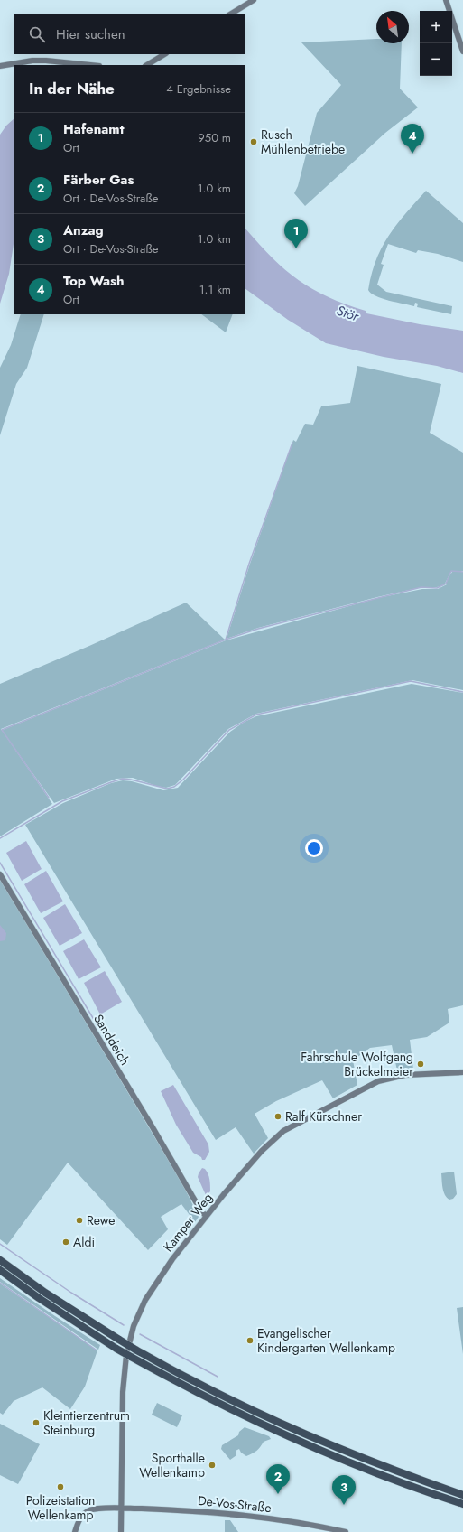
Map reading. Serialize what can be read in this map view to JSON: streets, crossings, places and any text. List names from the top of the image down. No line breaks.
{"streets":{"street":["Sanddeich","Kamper Weg","De-Vos-Straße"]},"crossings":[["Sanddeich","Kamper Weg"],["Kamper Weg","De-Vos-Straße"]],"water":["Stör"],"places":["Rusch Mühlenbetriebe","Fahrschule Wolfgang Brückelmeier","Ralf Kürschner","Rewe","Aldi","Evangelischer Kindergarten Wellenkamp","Kleintierzentrum Steinburg","Sporthalle Wellenkamp","Polizeistation Wellenkamp"],"north":"top left","page":{"map_buttons":["+","−"],"search":"Hier suchen","heading":["In der Nähe","4 Ergebnisse"],"list":[{"mark":"1","name":"Hafenamt","note":"Ort","value":"950 m"},{"mark":"2","name":"Färber Gas","note":"Ort · De-Vos-Straße","value":"1.0 km"},{"mark":"3","name":"Anzag","note":"Ort · De-Vos-Straße","value":"1.0 km"},{"mark":"4","name":"Top Wash","note":"Ort","value":"1.1 km"}],"pins":["4","1","2","3"]}}
